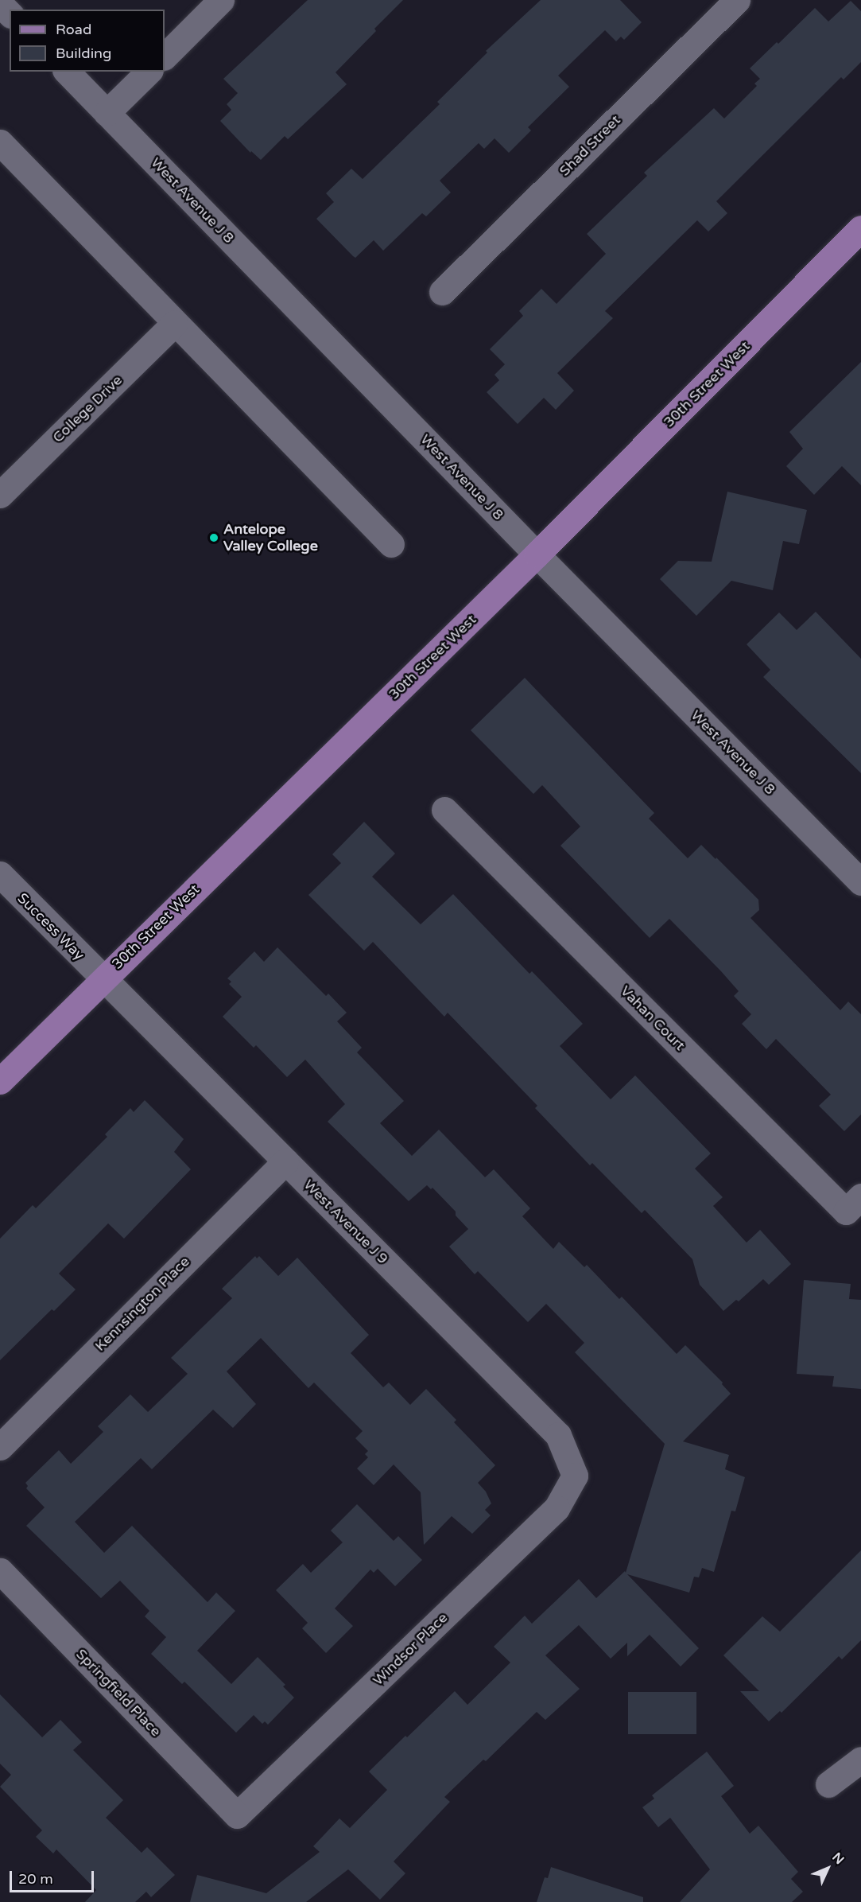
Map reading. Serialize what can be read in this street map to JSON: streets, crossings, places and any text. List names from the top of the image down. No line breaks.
{"streets":{"main road":["30th Street West"],"street":["Shad Street","West Avenue J 8","College Drive","Success Way","Vahan Court","West Avenue J 9","Kennsington Place","Windsor Place","Springfield Place"]},"crossings":[["West Avenue J 8","30th Street West"],["30th Street West","Success Way"],["30th Street West","West Avenue J 9"],["Success Way","West Avenue J 9"],["West Avenue J 9","Kennsington Place"],["West Avenue J 9","Windsor Place"],["Windsor Place","Springfield Place"]],"places":["Antelope Valley College"],"legend":["Road","Building"],"scale_bar":"20 m","north":"top right"}
